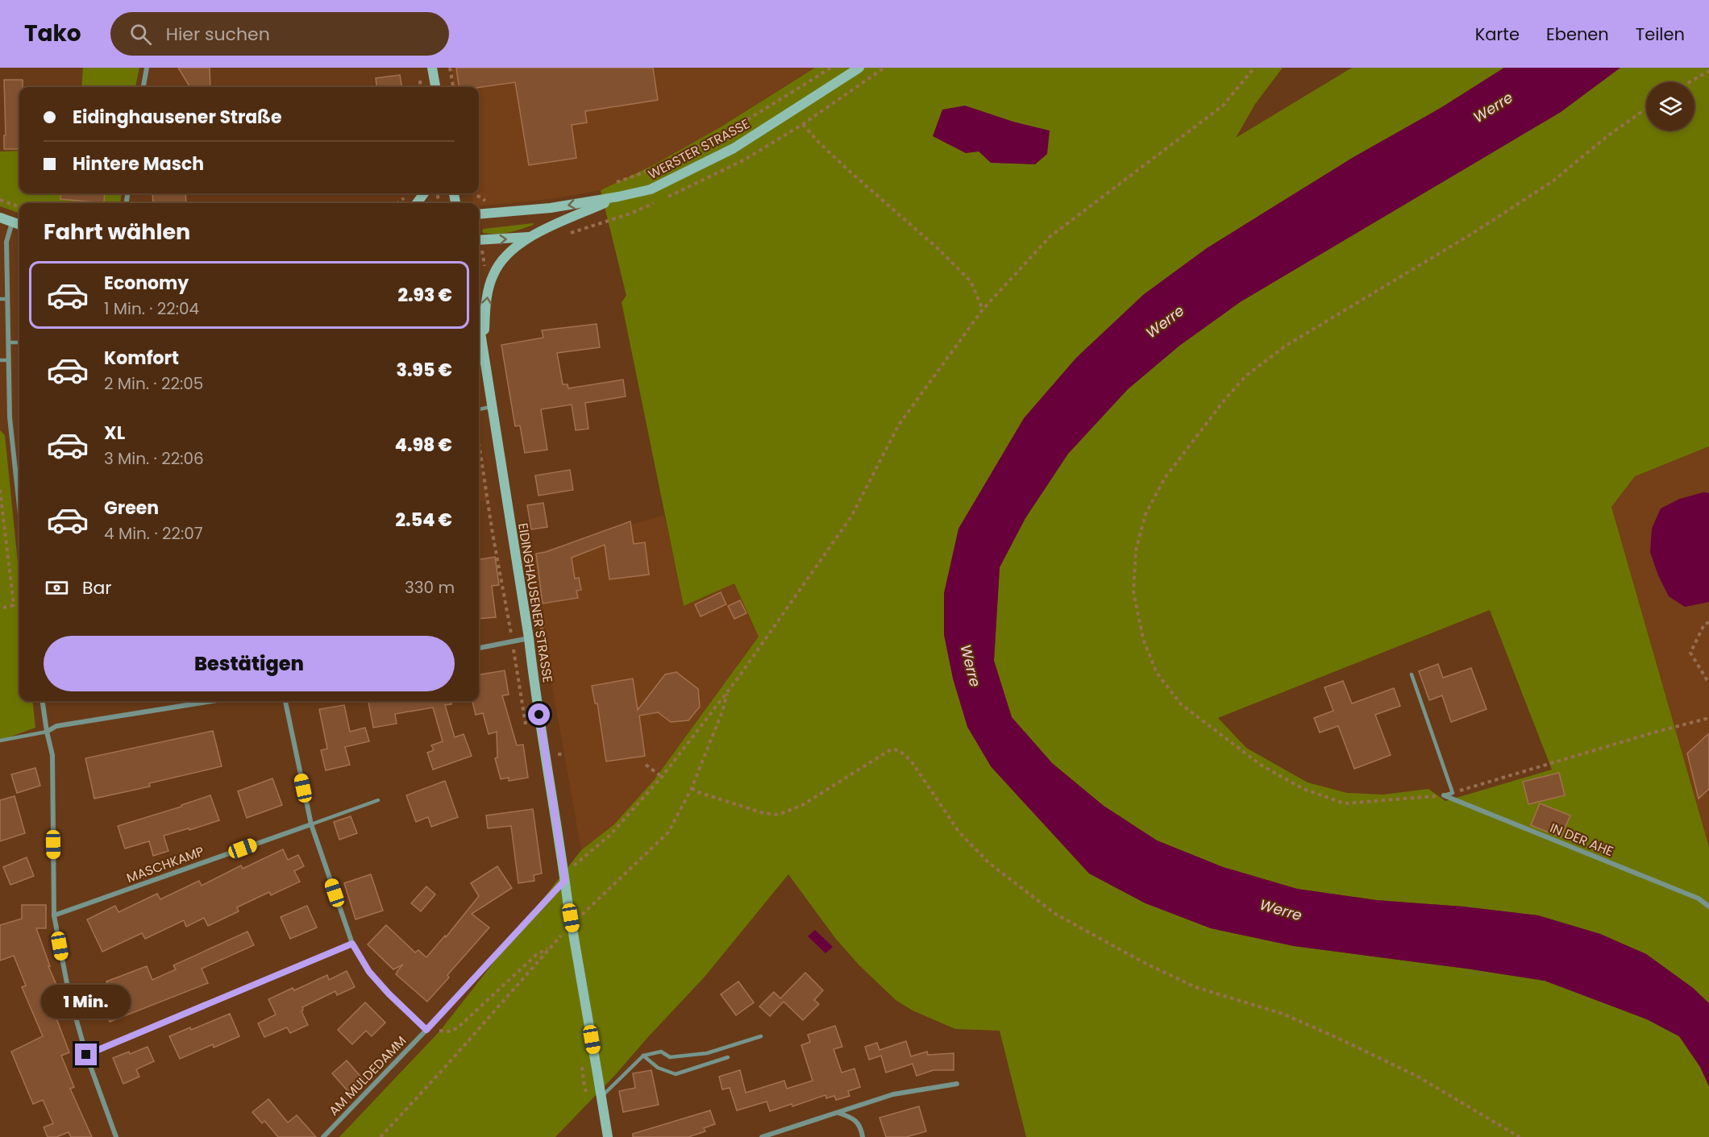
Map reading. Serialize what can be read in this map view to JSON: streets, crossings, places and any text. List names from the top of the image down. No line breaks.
{"streets":{"main road":["WERSTER STRASSE","EIDINGHAUSENER STRASSE"],"street":["IN DER AHE","MASCHKAMP","AM MULDEDAMM"]},"crossings":[["EIDINGHAUSENER STRASSE","AM MULDEDAMM"]],"water":["Werre"],"page":{"header":"Tako","search":"Hier suchen","nav":["Karte","Ebenen","Teilen"],"banner":["Eidinghausener Straße","Hintere Masch"],"heading":"Fahrt wählen","list":[{"name":"Economy","note":"1 Min. · 22:04","value":"2.93 €"},{"name":"Komfort","note":"2 Min. · 22:05","value":"3.95 €"},{"name":"XL","note":"3 Min. · 22:06","value":"4.98 €"},{"name":"Green","note":"4 Min. · 22:07","value":"2.54 €"}],"pay":["Bar","330 m"],"buttons":"Bestätigen","bubble":"1 Min."}}
